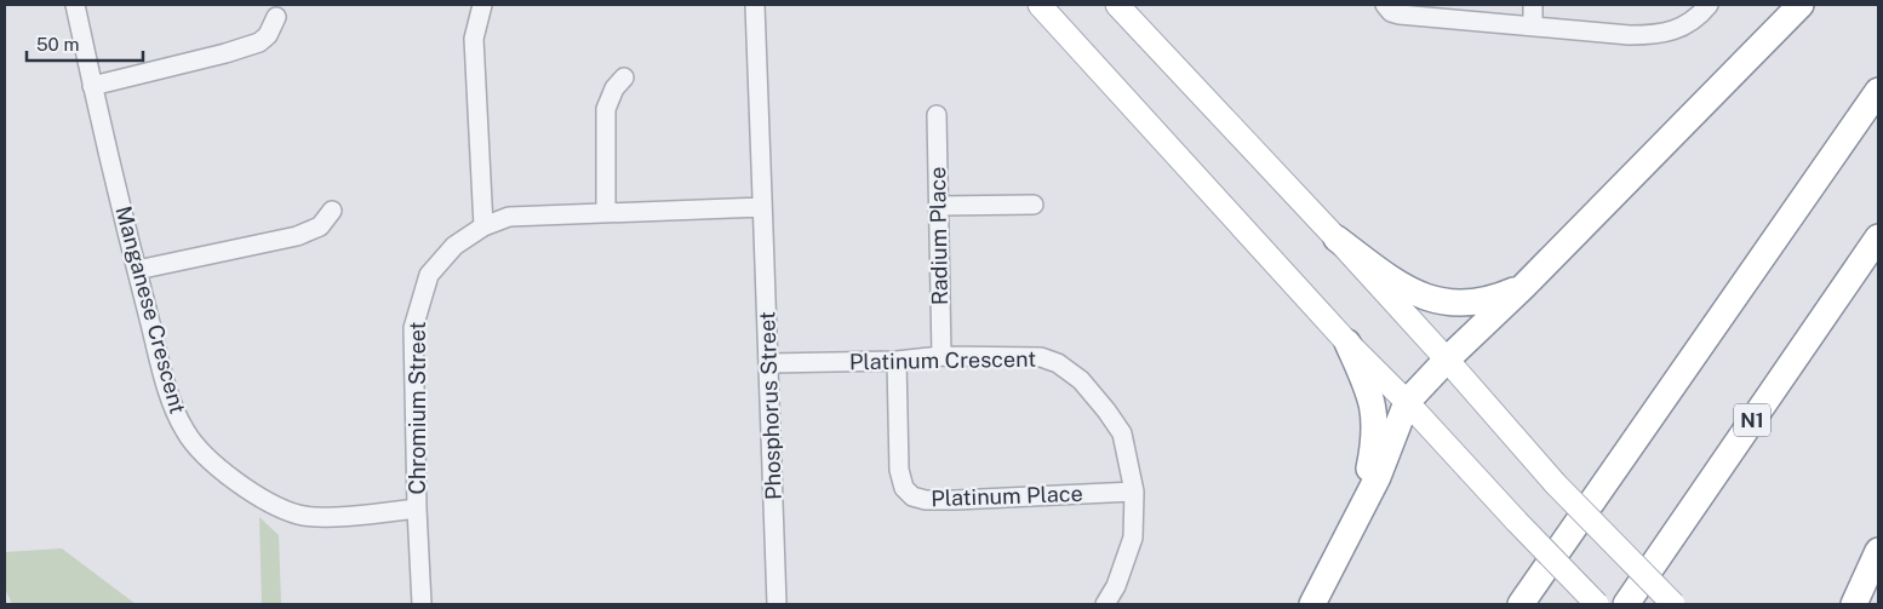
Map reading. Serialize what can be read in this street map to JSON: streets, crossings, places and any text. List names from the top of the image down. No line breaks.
{"streets":{"highway":["N1"],"street":["Radium Place","Manganese Crescent","Platinum Crescent","Phosphorus Street","Chromium Street","Platinum Place"]},"crossings":[["Radium Place","Platinum Crescent"],["Manganese Crescent","Chromium Street"],["Platinum Crescent","Phosphorus Street"],["Platinum Crescent","Platinum Place"],["Phosphorus Street","Chromium Street"]],"scale_bar":"50 m"}
